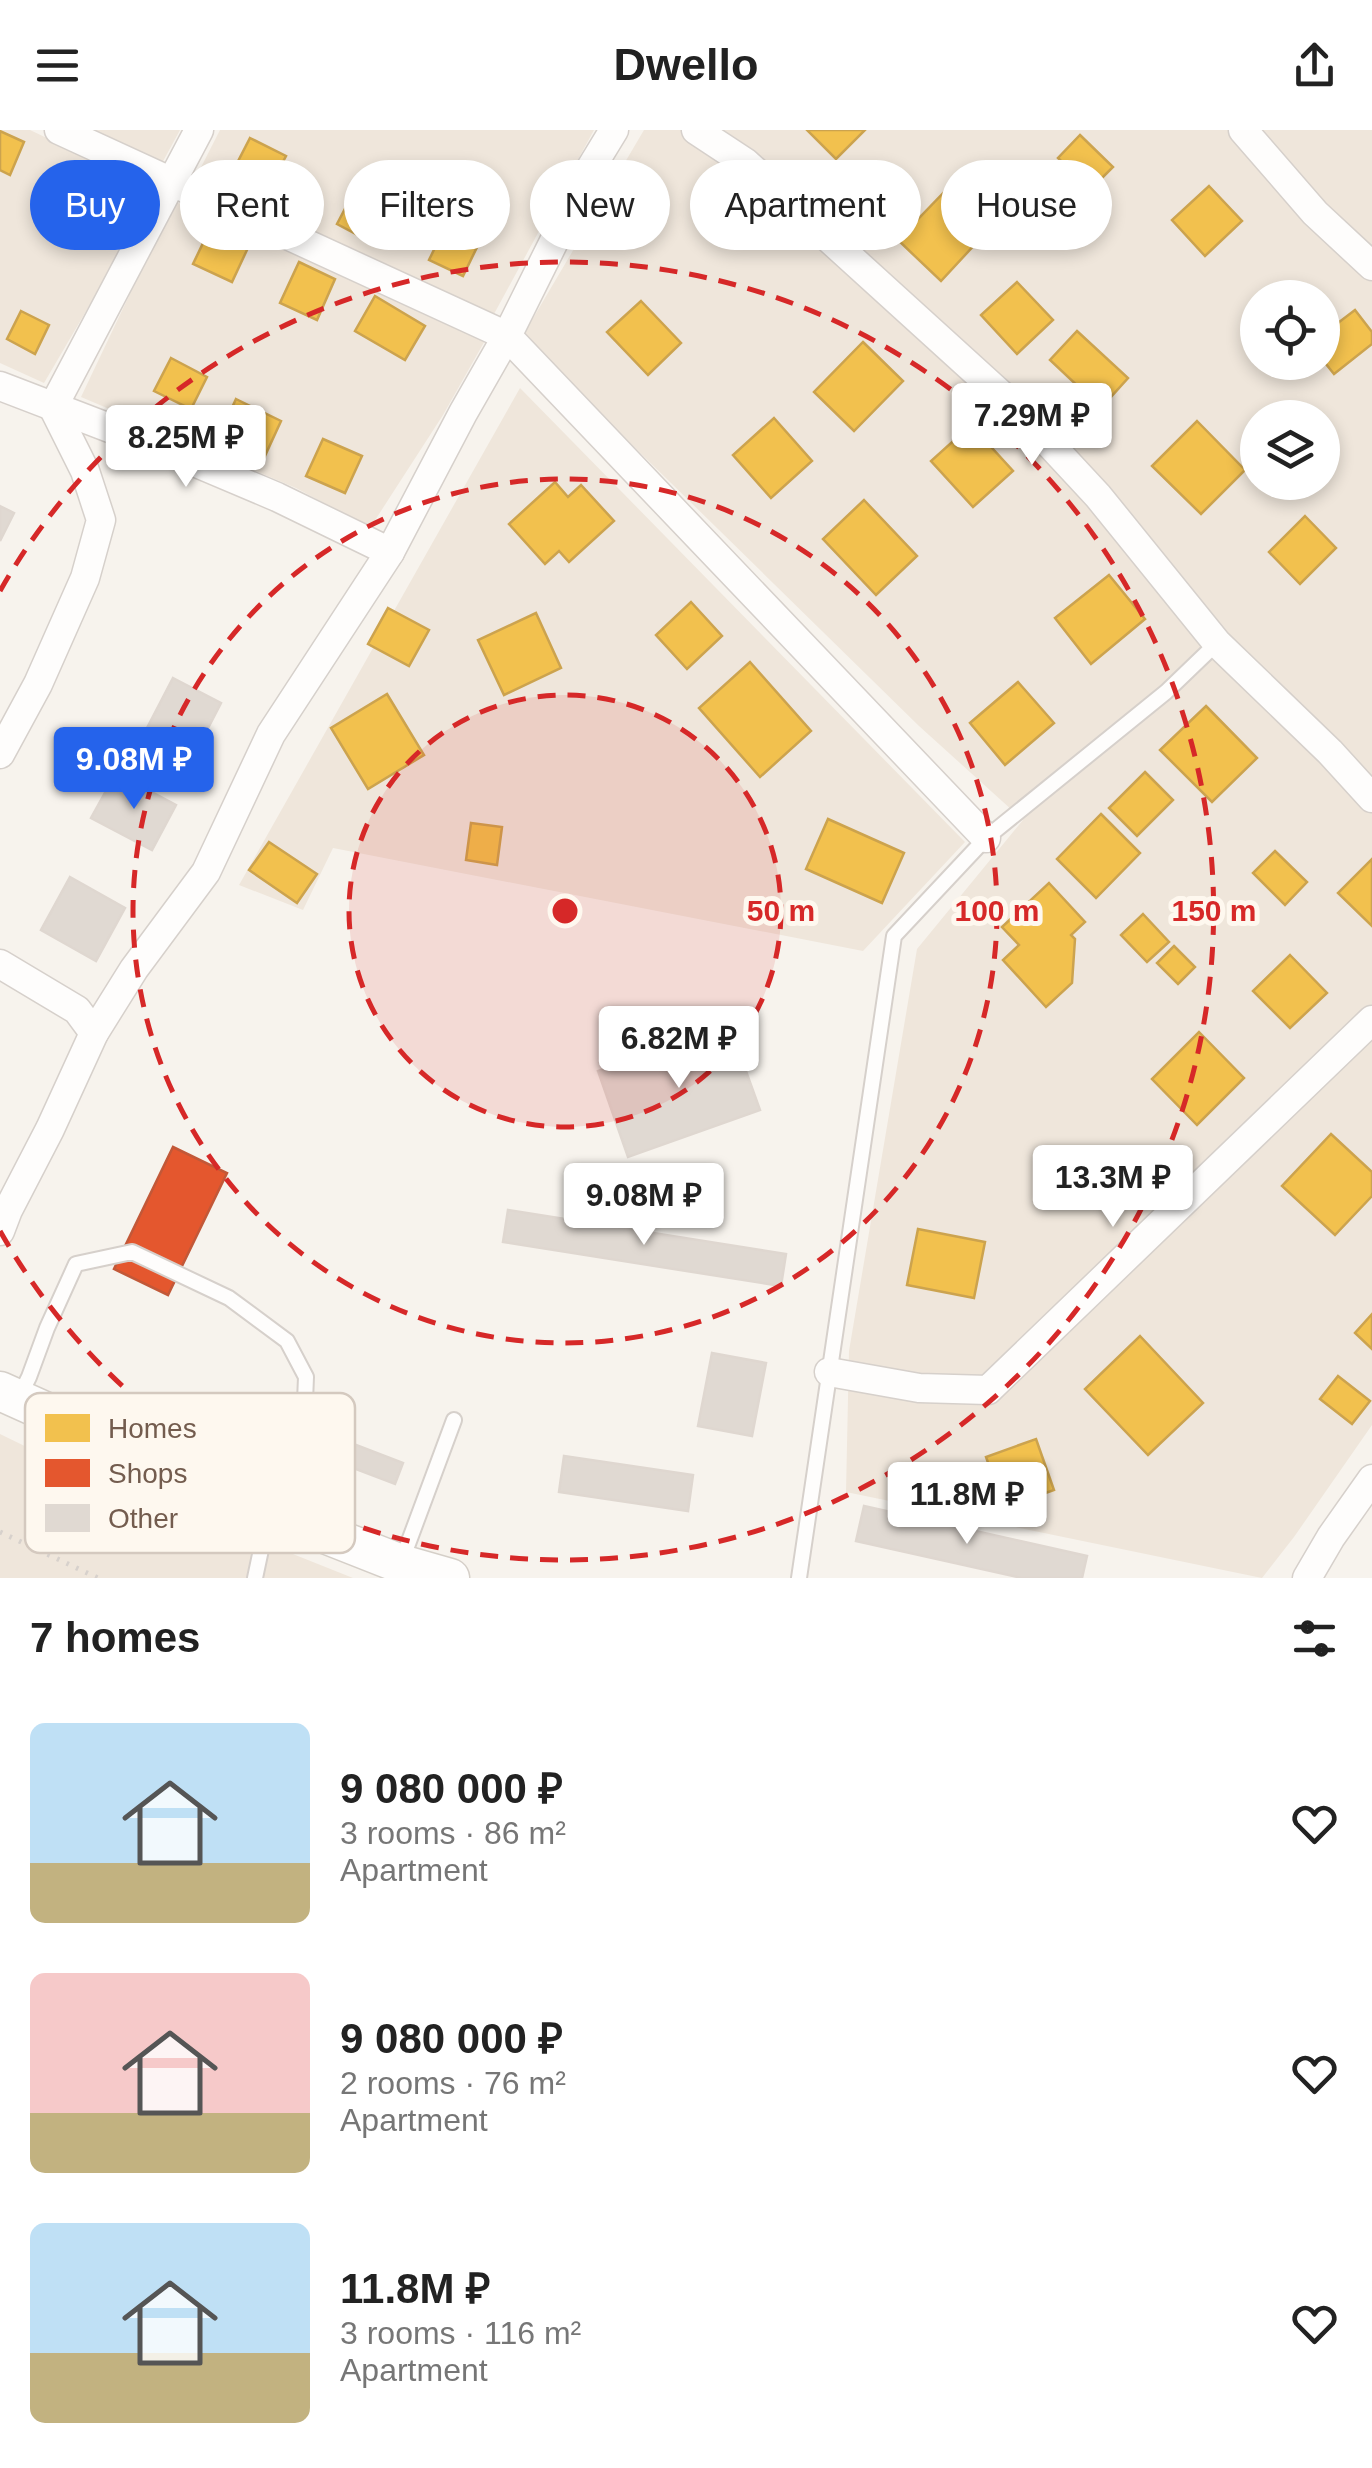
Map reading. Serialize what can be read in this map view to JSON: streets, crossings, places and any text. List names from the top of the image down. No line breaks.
{"legend":["Homes","Shops","Other"],"page":{"header":"Dwello","chip":["Buy","Rent","Filters","New","Apartment","House"],"price":["7.29M ₽","8.25M ₽","9.08M ₽","6.82M ₽","13.3M ₽","9.08M ₽","11.8M ₽"],"heading":"7 homes","list":[{"name":"9 080 000 ₽","note":"3 rooms · 86 m² · Apartment"},{"name":"9 080 000 ₽","note":"2 rooms · 76 m² · Apartment"},{"name":"11.8M ₽","note":"3 rooms · 116 m² · Apartment"}]},"rings":["50 m","100 m","150 m"]}
